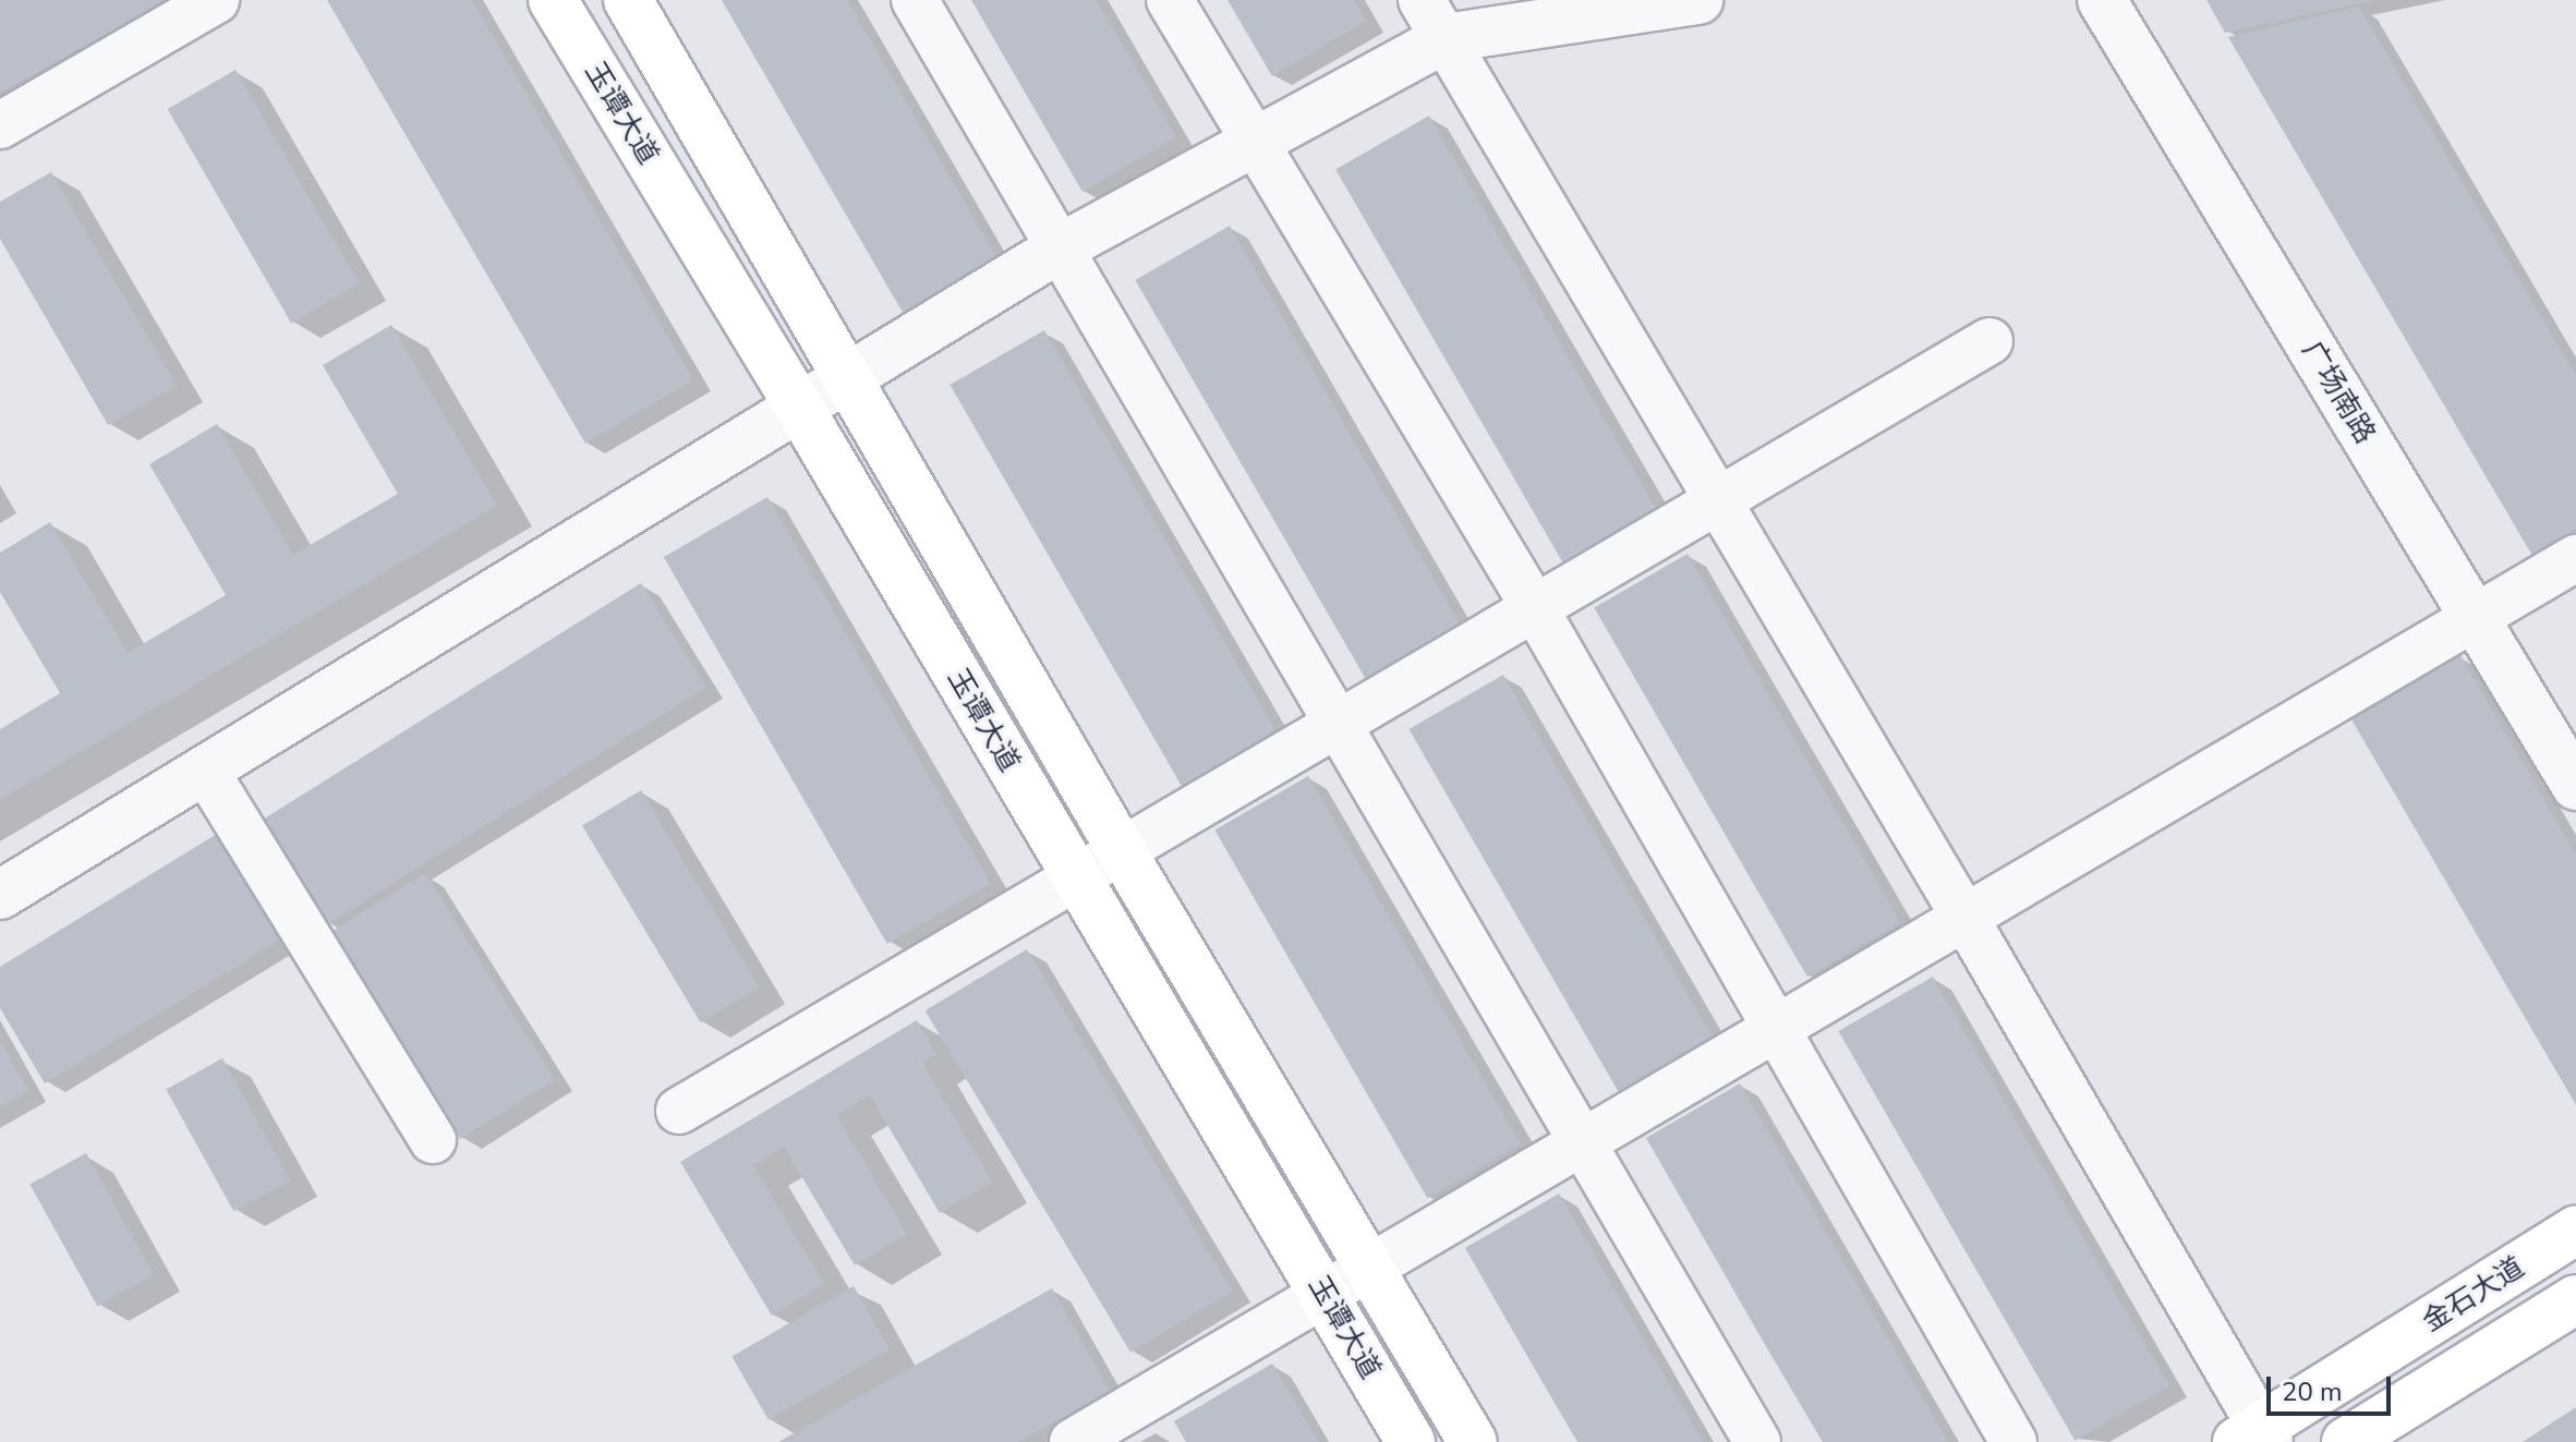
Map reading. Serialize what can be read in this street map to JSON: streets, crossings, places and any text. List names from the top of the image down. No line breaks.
{"streets":{"main road":["玉谭大道","金石大道"],"street":["广场南路"]},"scale_bar":"20 m"}
